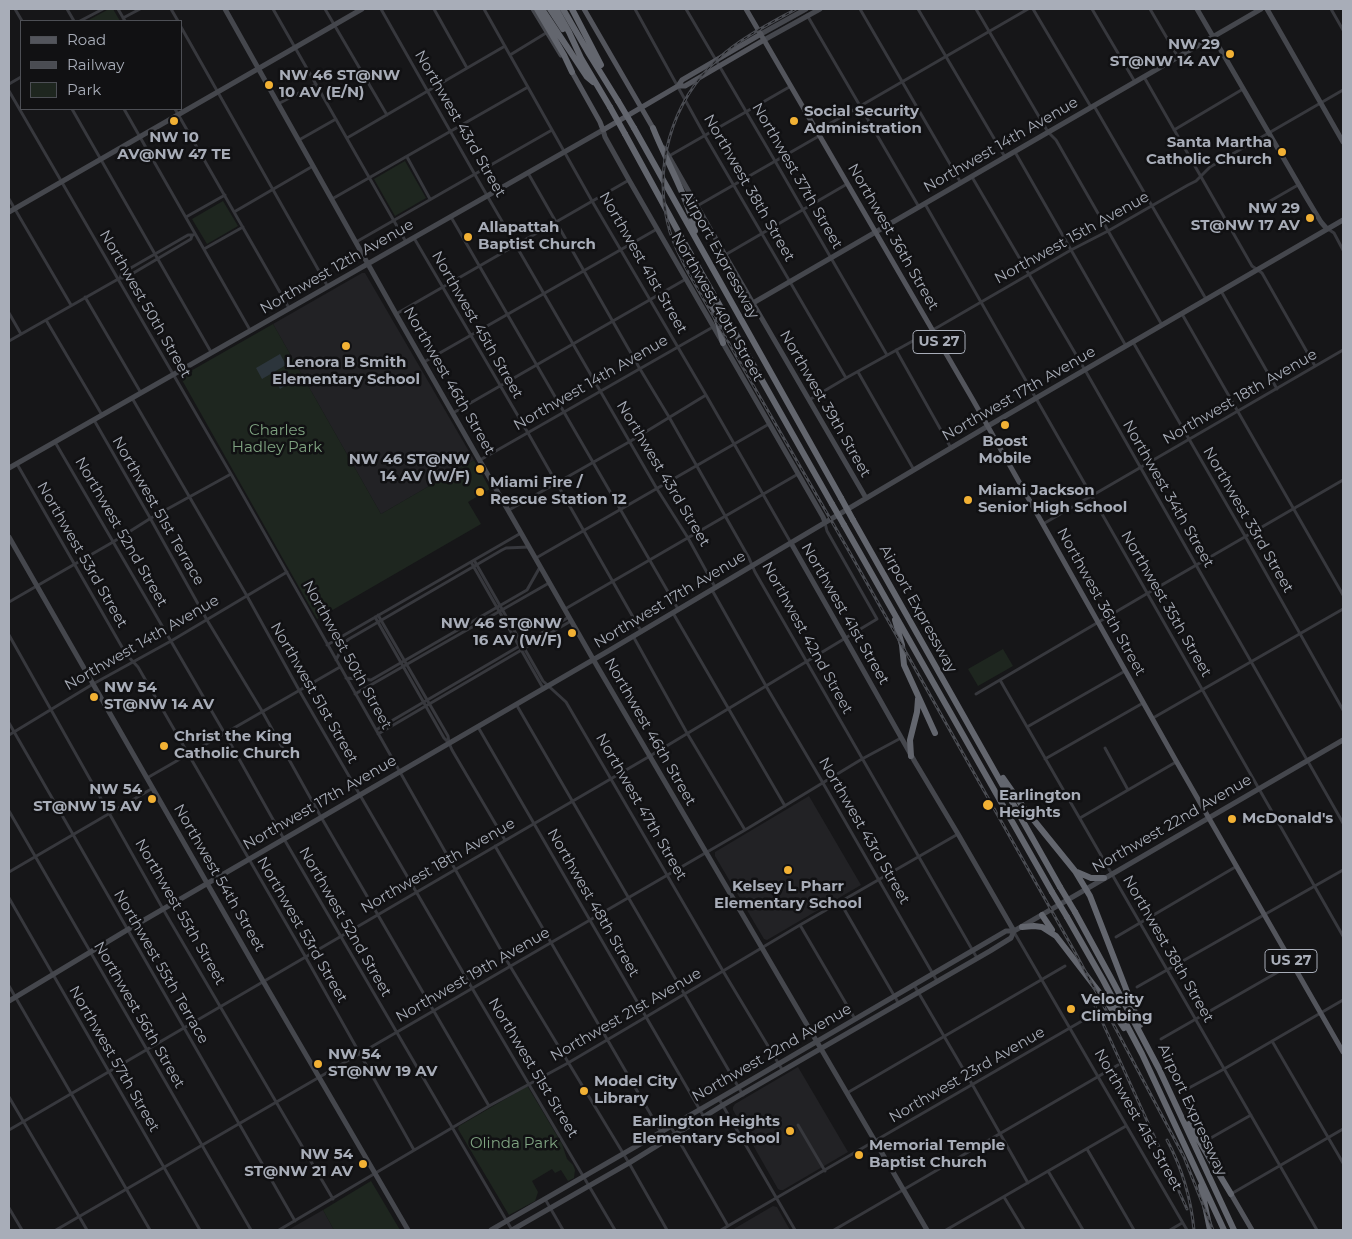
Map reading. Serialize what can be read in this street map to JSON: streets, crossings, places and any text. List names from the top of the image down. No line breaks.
{"streets":{"highway":["Airport Expressway"],"main road":["Northwest 14th Avenue","Northwest 36th Street","Northwest 41st Street","Northwest 12th Avenue","Northwest 40th Street","US 27","Northwest 46th Street","Northwest 17th Avenue","Northwest 39th Street","Northwest 22nd Avenue","Northwest 54th Street"],"street":["Northwest 43rd Street","Northwest 37th Street","Northwest 38th Street","Northwest 15th Avenue","Northwest 50th Street","Northwest 45th Street","Northwest 18th Avenue","Northwest 34th Street","Northwest 51st Terrace","Northwest 33rd Street","Northwest 52nd Street","Northwest 53rd Street","Northwest 35th Street","Northwest 42nd Street","Northwest 51st Street","Northwest 47th Street","Northwest 48th Street","Northwest 55th Street","Northwest 55th Terrace","Northwest 19th Avenue","Northwest 56th Street","Northwest 21st Avenue","Northwest 57th Street","Northwest 23rd Avenue"]},"crossings":[["Northwest 43rd Street","Northwest 14th Avenue"],["Northwest 43rd Street","Northwest 12th Avenue"],["Northwest 43rd Street","Northwest 17th Avenue"],["Northwest 43rd Street","Northwest 18th Avenue"],["Northwest 43rd Street","Northwest 22nd Avenue"],["Northwest 43rd Street","Northwest 19th Avenue"],["Northwest 43rd Street","Northwest 21st Avenue"],["Northwest 14th Avenue","Northwest 37th Street"],["Northwest 14th Avenue","Northwest 38th Street"],["Northwest 14th Avenue","Northwest 36th Street"],["Northwest 14th Avenue","Northwest 41st Street"],["Northwest 14th Avenue","Northwest 50th Street"],["Northwest 14th Avenue","Northwest 40th Street"],["Northwest 14th Avenue","Northwest 45th Street"],["Northwest 14th Avenue","Northwest 46th Street"],["Northwest 14th Avenue","Northwest 39th Street"],["Northwest 14th Avenue","Northwest 34th Street"],["Northwest 14th Avenue","Northwest 51st Terrace"],["Northwest 14th Avenue","Northwest 52nd Street"],["Northwest 14th Avenue","Northwest 53rd Street"],["Northwest 14th Avenue","Northwest 35th Street"],["Northwest 14th Avenue","Northwest 42nd Street"],["Northwest 14th Avenue","Northwest 51st Street"],["Northwest 14th Avenue","Northwest 54th Street"],["Northwest 14th Avenue","Northwest 55th Street"],["Northwest 14th Avenue","Northwest 55th Terrace"],["Northwest 37th Street","Northwest 15th Avenue"],["Northwest 37th Street","Northwest 12th Avenue"],["Northwest 38th Street","Northwest 15th Avenue"],["Northwest 38th Street","Northwest 12th Avenue"],["Northwest 38th Street","Northwest 22nd Avenue"],["Northwest 36th Street","Northwest 15th Avenue"],["Northwest 36th Street","Northwest 12th Avenue"],["Northwest 36th Street","Northwest 17th Avenue"],["Northwest 36th Street","Northwest 18th Avenue"],["Northwest 36th Street","Northwest 22nd Avenue"],["Northwest 15th Avenue","Northwest 39th Street"],["Northwest 15th Avenue","Northwest 34th Street"],["Northwest 15th Avenue","Northwest 35th Street"],["Northwest 41st Street","Northwest 12th Avenue"],["Northwest 41st Street","Northwest 17th Avenue"],["Northwest 41st Street","Northwest 18th Avenue"],["Northwest 41st Street","Northwest 22nd Avenue"],["Northwest 41st Street","Northwest 19th Avenue"],["Northwest 41st Street","Northwest 21st Avenue"],["Northwest 41st Street","Northwest 23rd Avenue"],["Northwest 12th Avenue","Northwest 50th Street"],["Northwest 12th Avenue","Northwest 40th Street"],["Northwest 12th Avenue","Northwest 45th Street"],["Northwest 12th Avenue","Northwest 46th Street"],["Northwest 12th Avenue","Northwest 39th Street"],["Northwest 12th Avenue","Northwest 51st Terrace"],["Northwest 12th Avenue","Northwest 52nd Street"],["Northwest 12th Avenue","Northwest 53rd Street"],["Northwest 12th Avenue","Northwest 42nd Street"],["Northwest 12th Avenue","Northwest 51st Street"],["Northwest 50th Street","Northwest 17th Avenue"],["Northwest 50th Street","Northwest 18th Avenue"],["Northwest 50th Street","Northwest 22nd Avenue"],["Northwest 50th Street","Northwest 19th Avenue"],["Northwest 50th Street","Northwest 21st Avenue"],["Northwest 40th Street","Northwest 17th Avenue"],["Northwest 40th Street","Northwest 18th Avenue"],["Northwest 45th Street","Northwest 17th Avenue"],["Northwest 46th Street","Northwest 17th Avenue"],["Northwest 46th Street","Northwest 18th Avenue"],["Northwest 46th Street","Northwest 22nd Avenue"],["Northwest 46th Street","Northwest 19th Avenue"],["Northwest 46th Street","Northwest 21st Avenue"],["Northwest 46th Street","Northwest 23rd Avenue"],["Northwest 17th Avenue","Northwest 39th Street"],["Northwest 17th Avenue","Northwest 34th Street"],["Northwest 17th Avenue","Northwest 51st Terrace"],["Northwest 17th Avenue","Northwest 33rd Street"],["Northwest 17th Avenue","Northwest 52nd Street"],["Northwest 17th Avenue","Northwest 53rd Street"],["Northwest 17th Avenue","Northwest 35th Street"],["Northwest 17th Avenue","Northwest 42nd Street"],["Northwest 17th Avenue","Northwest 51st Street"],["Northwest 17th Avenue","Northwest 47th Street"],["Northwest 17th Avenue","Northwest 54th Street"],["Northwest 17th Avenue","Northwest 48th Street"],["Northwest 17th Avenue","Northwest 55th Street"],["Northwest 17th Avenue","Northwest 55th Terrace"],["Northwest 17th Avenue","Northwest 56th Street"],["Northwest 17th Avenue","Northwest 57th Street"],["Northwest 18th Avenue","Northwest 34th Street"],["Northwest 18th Avenue","Northwest 51st Terrace"],["Northwest 18th Avenue","Northwest 33rd Street"],["Northwest 18th Avenue","Northwest 52nd Street"],["Northwest 18th Avenue","Northwest 53rd Street"],["Northwest 18th Avenue","Northwest 35th Street"],["Northwest 18th Avenue","Northwest 42nd Street"],["Northwest 18th Avenue","Northwest 51st Street"],["Northwest 18th Avenue","Northwest 47th Street"],["Northwest 18th Avenue","Northwest 54th Street"],["Northwest 18th Avenue","Northwest 48th Street"],["Northwest 18th Avenue","Northwest 55th Street"],["Northwest 18th Avenue","Northwest 55th Terrace"],["Northwest 18th Avenue","Northwest 56th Street"],["Northwest 18th Avenue","Northwest 57th Street"],["Northwest 34th Street","Northwest 22nd Avenue"],["Northwest 51st Terrace","Northwest 19th Avenue"],["Northwest 51st Terrace","Northwest 21st Avenue"],["Northwest 52nd Street","Northwest 22nd Avenue"],["Northwest 52nd Street","Northwest 19th Avenue"],["Northwest 52nd Street","Northwest 21st Avenue"],["Northwest 53rd Street","Northwest 19th Avenue"],["Northwest 53rd Street","Northwest 21st Avenue"],["Northwest 35th Street","Northwest 22nd Avenue"],["Northwest 42nd Street","Northwest 22nd Avenue"],["Northwest 42nd Street","Northwest 19th Avenue"],["Northwest 42nd Street","Northwest 21st Avenue"],["Northwest 51st Street","Northwest 22nd Avenue"],["Northwest 51st Street","Northwest 19th Avenue"],["Northwest 51st Street","Northwest 21st Avenue"],["Northwest 47th Street","Northwest 22nd Avenue"],["Northwest 47th Street","Northwest 19th Avenue"],["Northwest 47th Street","Northwest 21st Avenue"],["Northwest 22nd Avenue","Northwest 48th Street"],["Northwest 54th Street","Northwest 19th Avenue"],["Northwest 54th Street","Northwest 21st Avenue"],["Northwest 48th Street","Northwest 19th Avenue"],["Northwest 48th Street","Northwest 21st Avenue"],["Northwest 55th Street","Northwest 19th Avenue"],["Northwest 55th Street","Northwest 21st Avenue"],["Northwest 55th Terrace","Northwest 19th Avenue"],["Northwest 55th Terrace","Northwest 21st Avenue"],["Northwest 19th Avenue","Northwest 56th Street"],["Northwest 19th Avenue","Northwest 57th Street"]],"parks":["Charles Hadley Park","Olinda Park"],"places":["NW 29 ST@NW 14 AV","NW 46 ST@NW 10 AV (E/N)","NW 10 AV@NW 47 TE","Social Security Administration","Santa Martha Catholic Church","NW 29 ST@NW 17 AV","Allapattah Baptist Church","Lenora B Smith Elementary School","Boost Mobile","NW 46 ST@NW 14 AV (W/F)","Miami Fire / Rescue Station 12","Miami Jackson Senior High School","NW 46 ST@NW 16 AV (W/F)","NW 54 ST@NW 14 AV","Christ the King Catholic Church","NW 54 ST@NW 15 AV","Earlington Heights","McDonald's","Kelsey L Pharr Elementary School","Velocity Climbing","NW 54 ST@NW 19 AV","Model City Library","Earlington Heights Elementary School","Memorial Temple Baptist Church","NW 54 ST@NW 21 AV"],"legend":["Road","Railway","Park"]}
